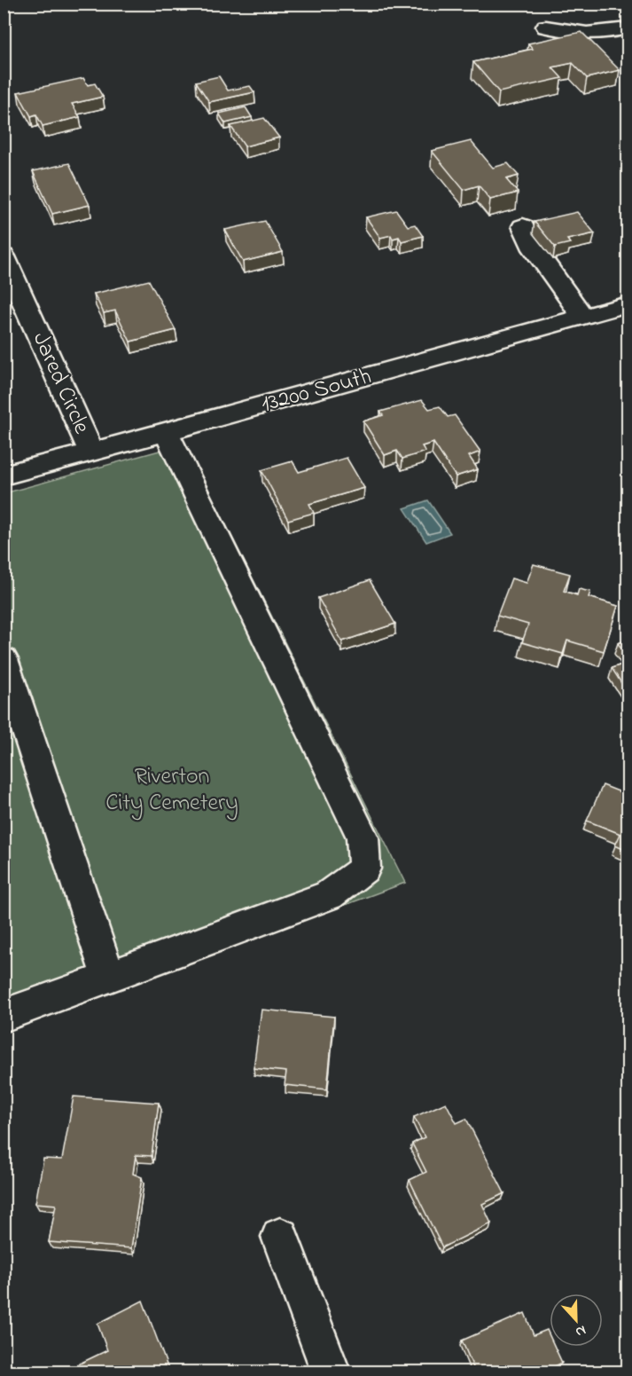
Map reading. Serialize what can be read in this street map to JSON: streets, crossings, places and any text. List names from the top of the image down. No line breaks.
{"streets":{"street":["Jared Circle","13200 South"]},"crossings":[["Jared Circle","13200 South"]],"parks":["Riverton City Cemetery"],"north":"bottom"}
